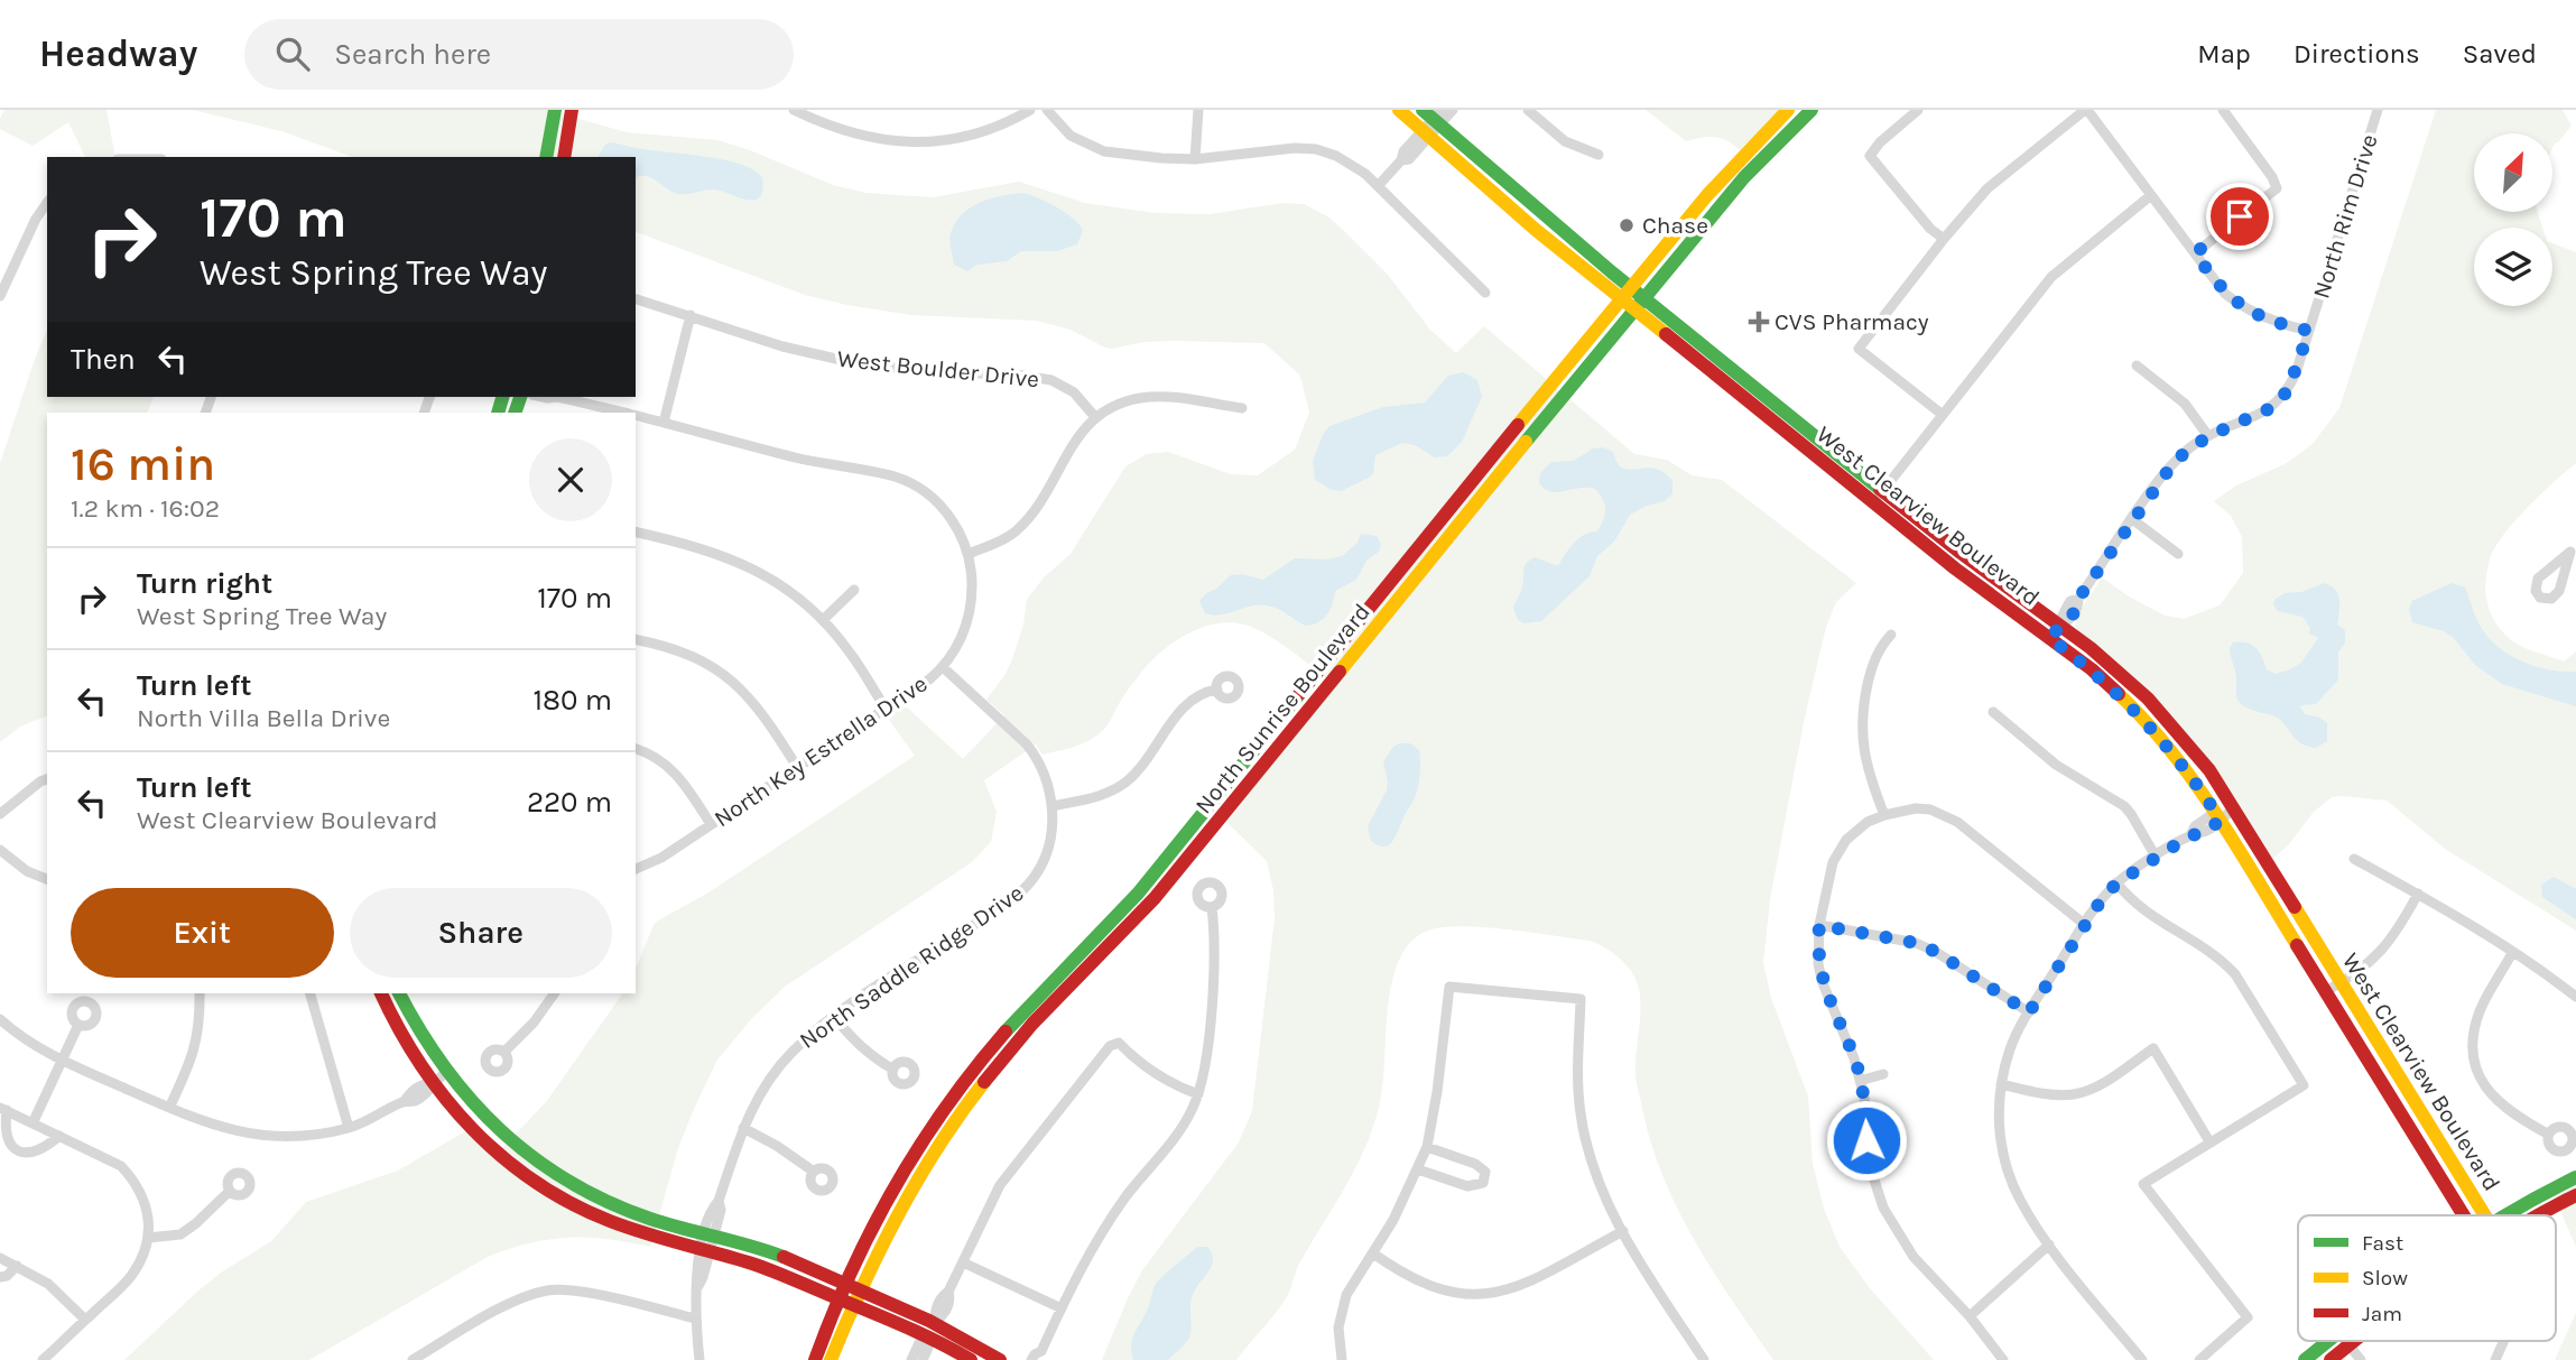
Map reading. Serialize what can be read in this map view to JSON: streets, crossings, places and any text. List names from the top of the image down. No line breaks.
{"streets":{"street":["North Rim Drive","West Boulder Drive","West Clearview Boulevard","North Sunrise Boulevard","North Key Estrella Drive","North Saddle Ridge Drive"]},"crossings":[["North Rim Drive","West Clearview Boulevard"],["West Clearview Boulevard","North Sunrise Boulevard"],["North Key Estrella Drive","North Saddle Ridge Drive"]],"places":{"other":["Chase"],"health":["CVS Pharmacy"]},"legend":["Fast","Slow","Jam"],"north":"top right","page":{"header":"Headway","search":"Search here","nav":["Map","Directions","Saved"],"turn":["170 m","West Spring Tree Way"],"then":"Then","heading":["16 min","1.2 km · 16:02"],"list":[{"name":"Turn right","note":"West Spring Tree Way","value":"170 m"},{"name":"Turn left","note":"North Villa Bella Drive","value":"180 m"},{"name":"Turn left","note":"West Clearview Boulevard","value":"220 m"}],"buttons":["Exit","Share"]}}
